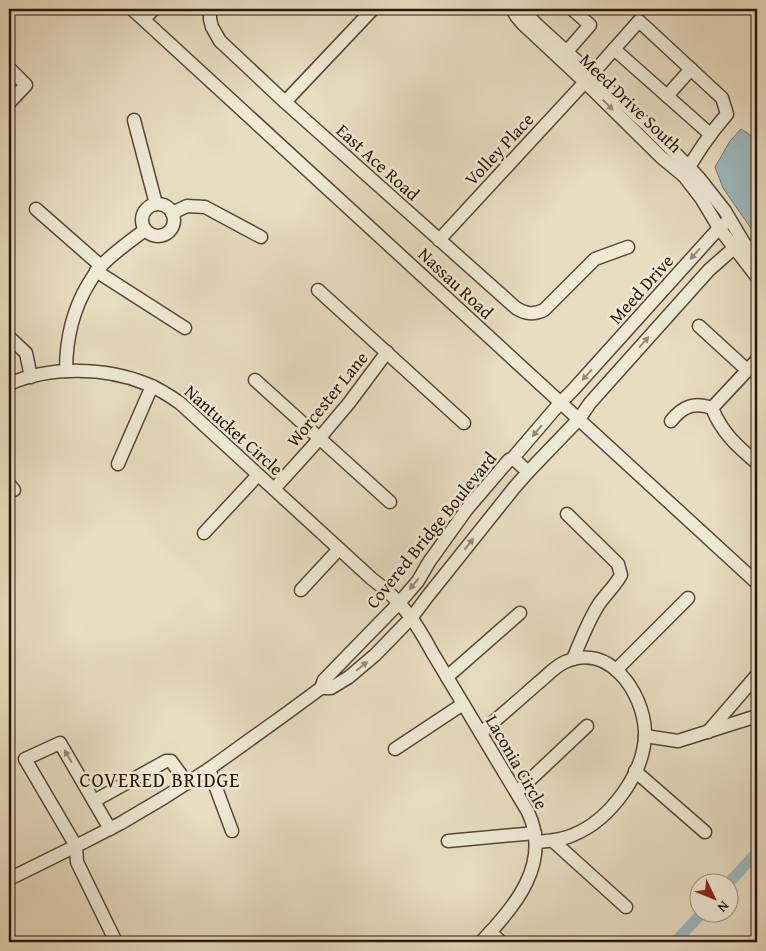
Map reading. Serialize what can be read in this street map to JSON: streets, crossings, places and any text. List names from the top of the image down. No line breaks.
{"streets":{"street":["Meed Drive South","Volley Place","East Ace Road","Nassau Road","Meed Drive","Worcester Lane","Nantucket Circle","Covered Bridge Boulevard","Laconia Circle"]},"crossings":[["Meed Drive South","Volley Place"],["Meed Drive South","Meed Drive"],["Volley Place","East Ace Road"],["Nassau Road","Meed Drive"],["Meed Drive","Covered Bridge Boulevard"],["Worcester Lane","Nantucket Circle"],["Nantucket Circle","Covered Bridge Boulevard"],["Nantucket Circle","Laconia Circle"],["Covered Bridge Boulevard","Laconia Circle"]],"districts":["COVERED BRIDGE"],"north":"bottom right"}
